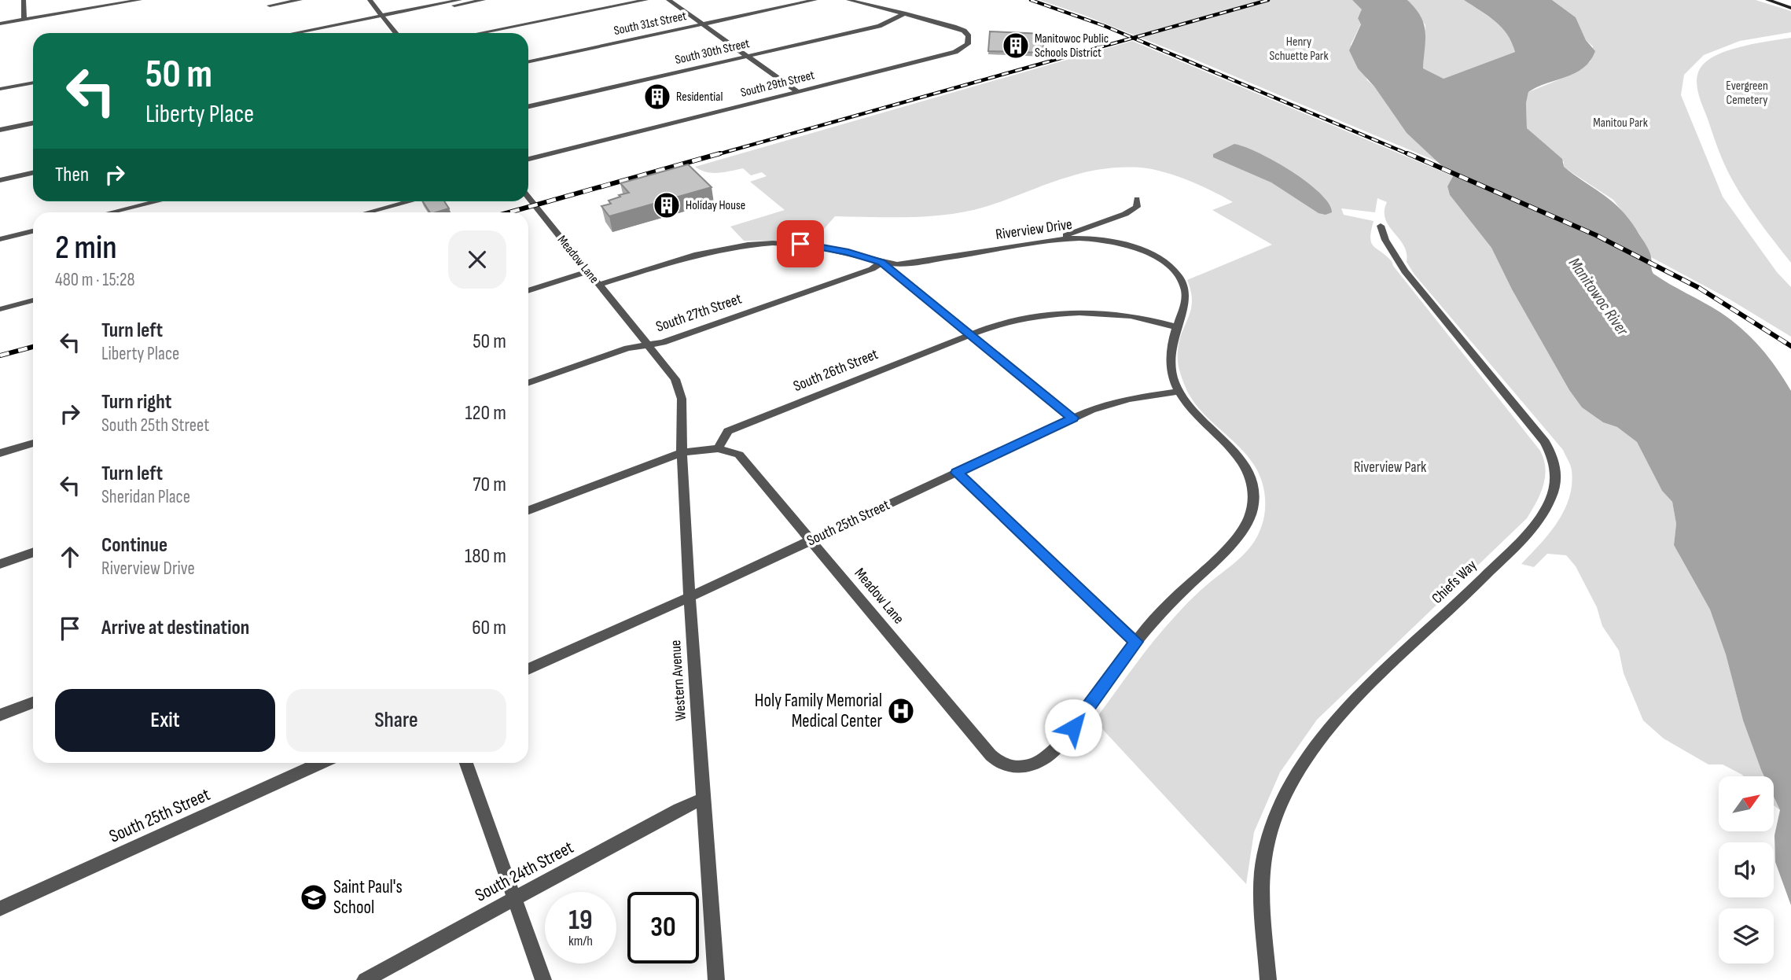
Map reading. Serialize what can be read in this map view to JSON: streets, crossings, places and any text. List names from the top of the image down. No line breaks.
{"streets":{"street":["South 31st Street","South 30th Street","South 29th Street","Riverview Drive","Meadow Lane","South 27th Street","South 26th Street","South 25th Street","Chiefs Way","Western Avenue","South 24th Street"]},"crossings":[["South 30th Street","South 29th Street"],["Riverview Drive","Meadow Lane"],["Riverview Drive","South 27th Street"],["Riverview Drive","South 26th Street"],["Riverview Drive","South 25th Street"],["Meadow Lane","South 27th Street"],["Meadow Lane","South 26th Street"],["Meadow Lane","South 25th Street"],["Meadow Lane","Western Avenue"],["South 25th Street","Western Avenue"],["Western Avenue","South 24th Street"]],"water":["Manitowoc River"],"parks":["Henry Schuette Park","Evergreen Cemetery","Manitou Park","Riverview Park"],"places":{"building":["Manitowoc Public Schools District","Residential","Holiday House"],"hospital":["Holy Family Memorial Medical Center"],"school or university":["Saint Paul's School"]},"north":"top right","page":{"turn":["50 m","Liberty Place"],"then":"Then","heading":["2 min","480 m · 15:28"],"list":[{"name":"Turn left","note":"Liberty Place","value":"50 m"},{"name":"Turn right","note":"South 25th Street","value":"120 m"},{"name":"Turn left","note":"Sheridan Place","value":"70 m"},{"name":"Continue","note":"Riverview Drive","value":"180 m"},{"name":"Arrive at destination","value":"60 m"}],"buttons":["Exit","Share"],"speed":"19 km/h","limit":"30"}}
